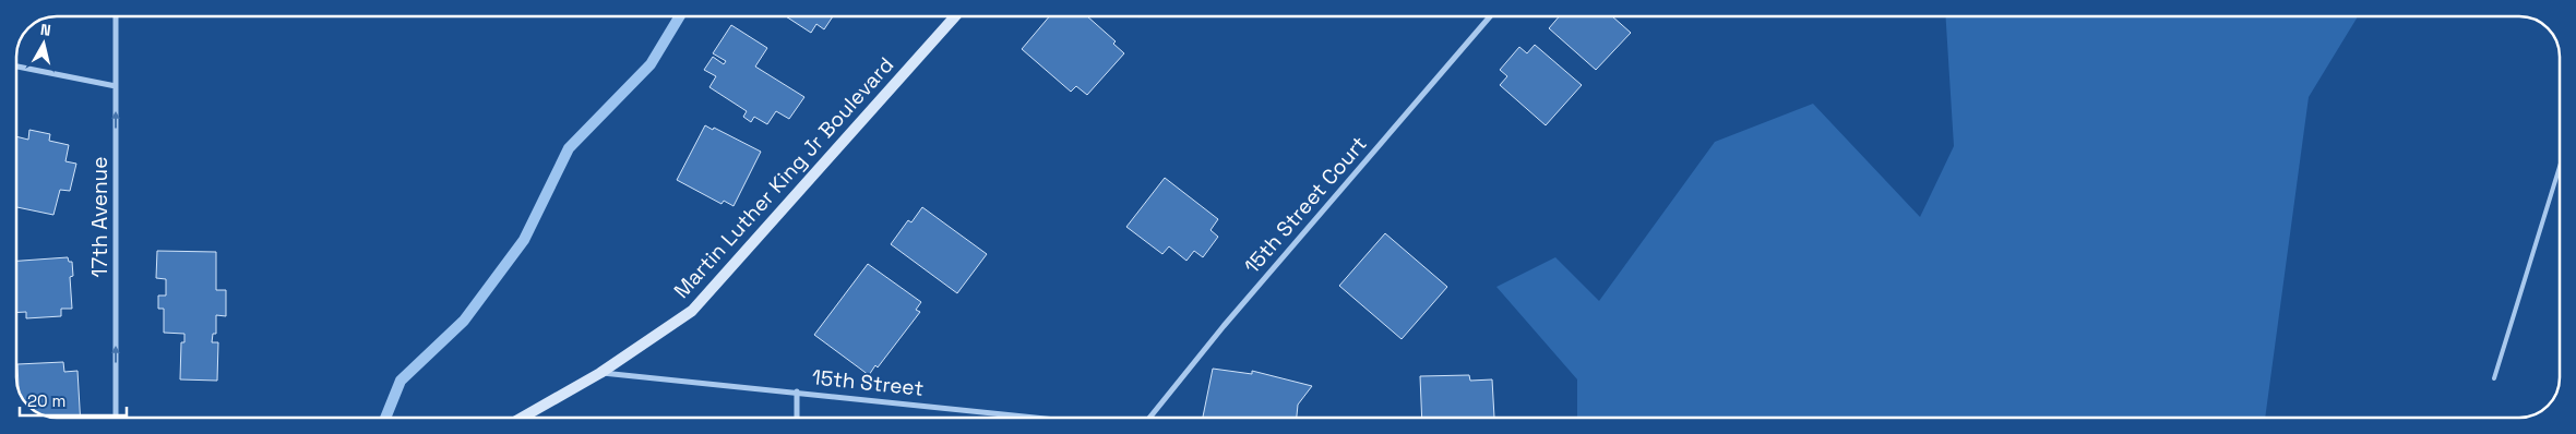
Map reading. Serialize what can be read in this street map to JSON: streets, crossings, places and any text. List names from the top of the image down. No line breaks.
{"streets":{"main road":["Martin Luther King Jr Boulevard"],"street":["15th Street Court","17th Avenue","15th Street"]},"crossings":[["Martin Luther King Jr Boulevard","15th Street"]],"one_way":["17th Avenue"],"scale_bar":"20 m","north":"top"}
